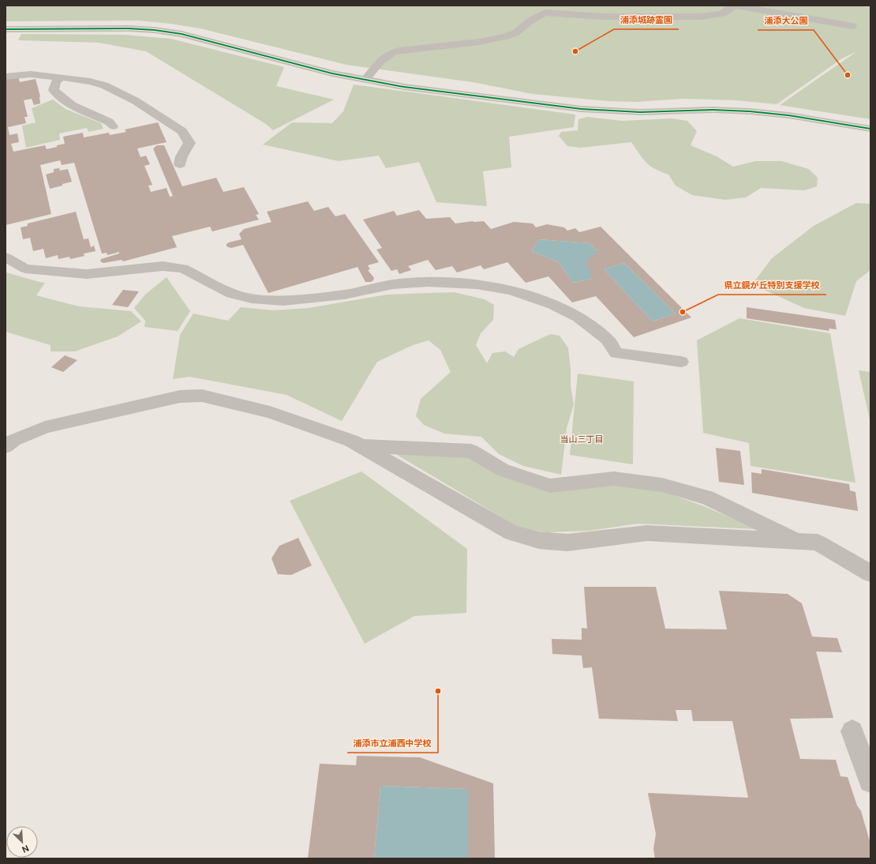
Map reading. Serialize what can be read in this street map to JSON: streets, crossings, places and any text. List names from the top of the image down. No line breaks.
{"districts":["当山三丁目"],"places":["浦添城跡霊園","浦添大公園","県立鏡が丘特別支援学校","浦添市立浦西中学校"],"north":"bottom right"}
